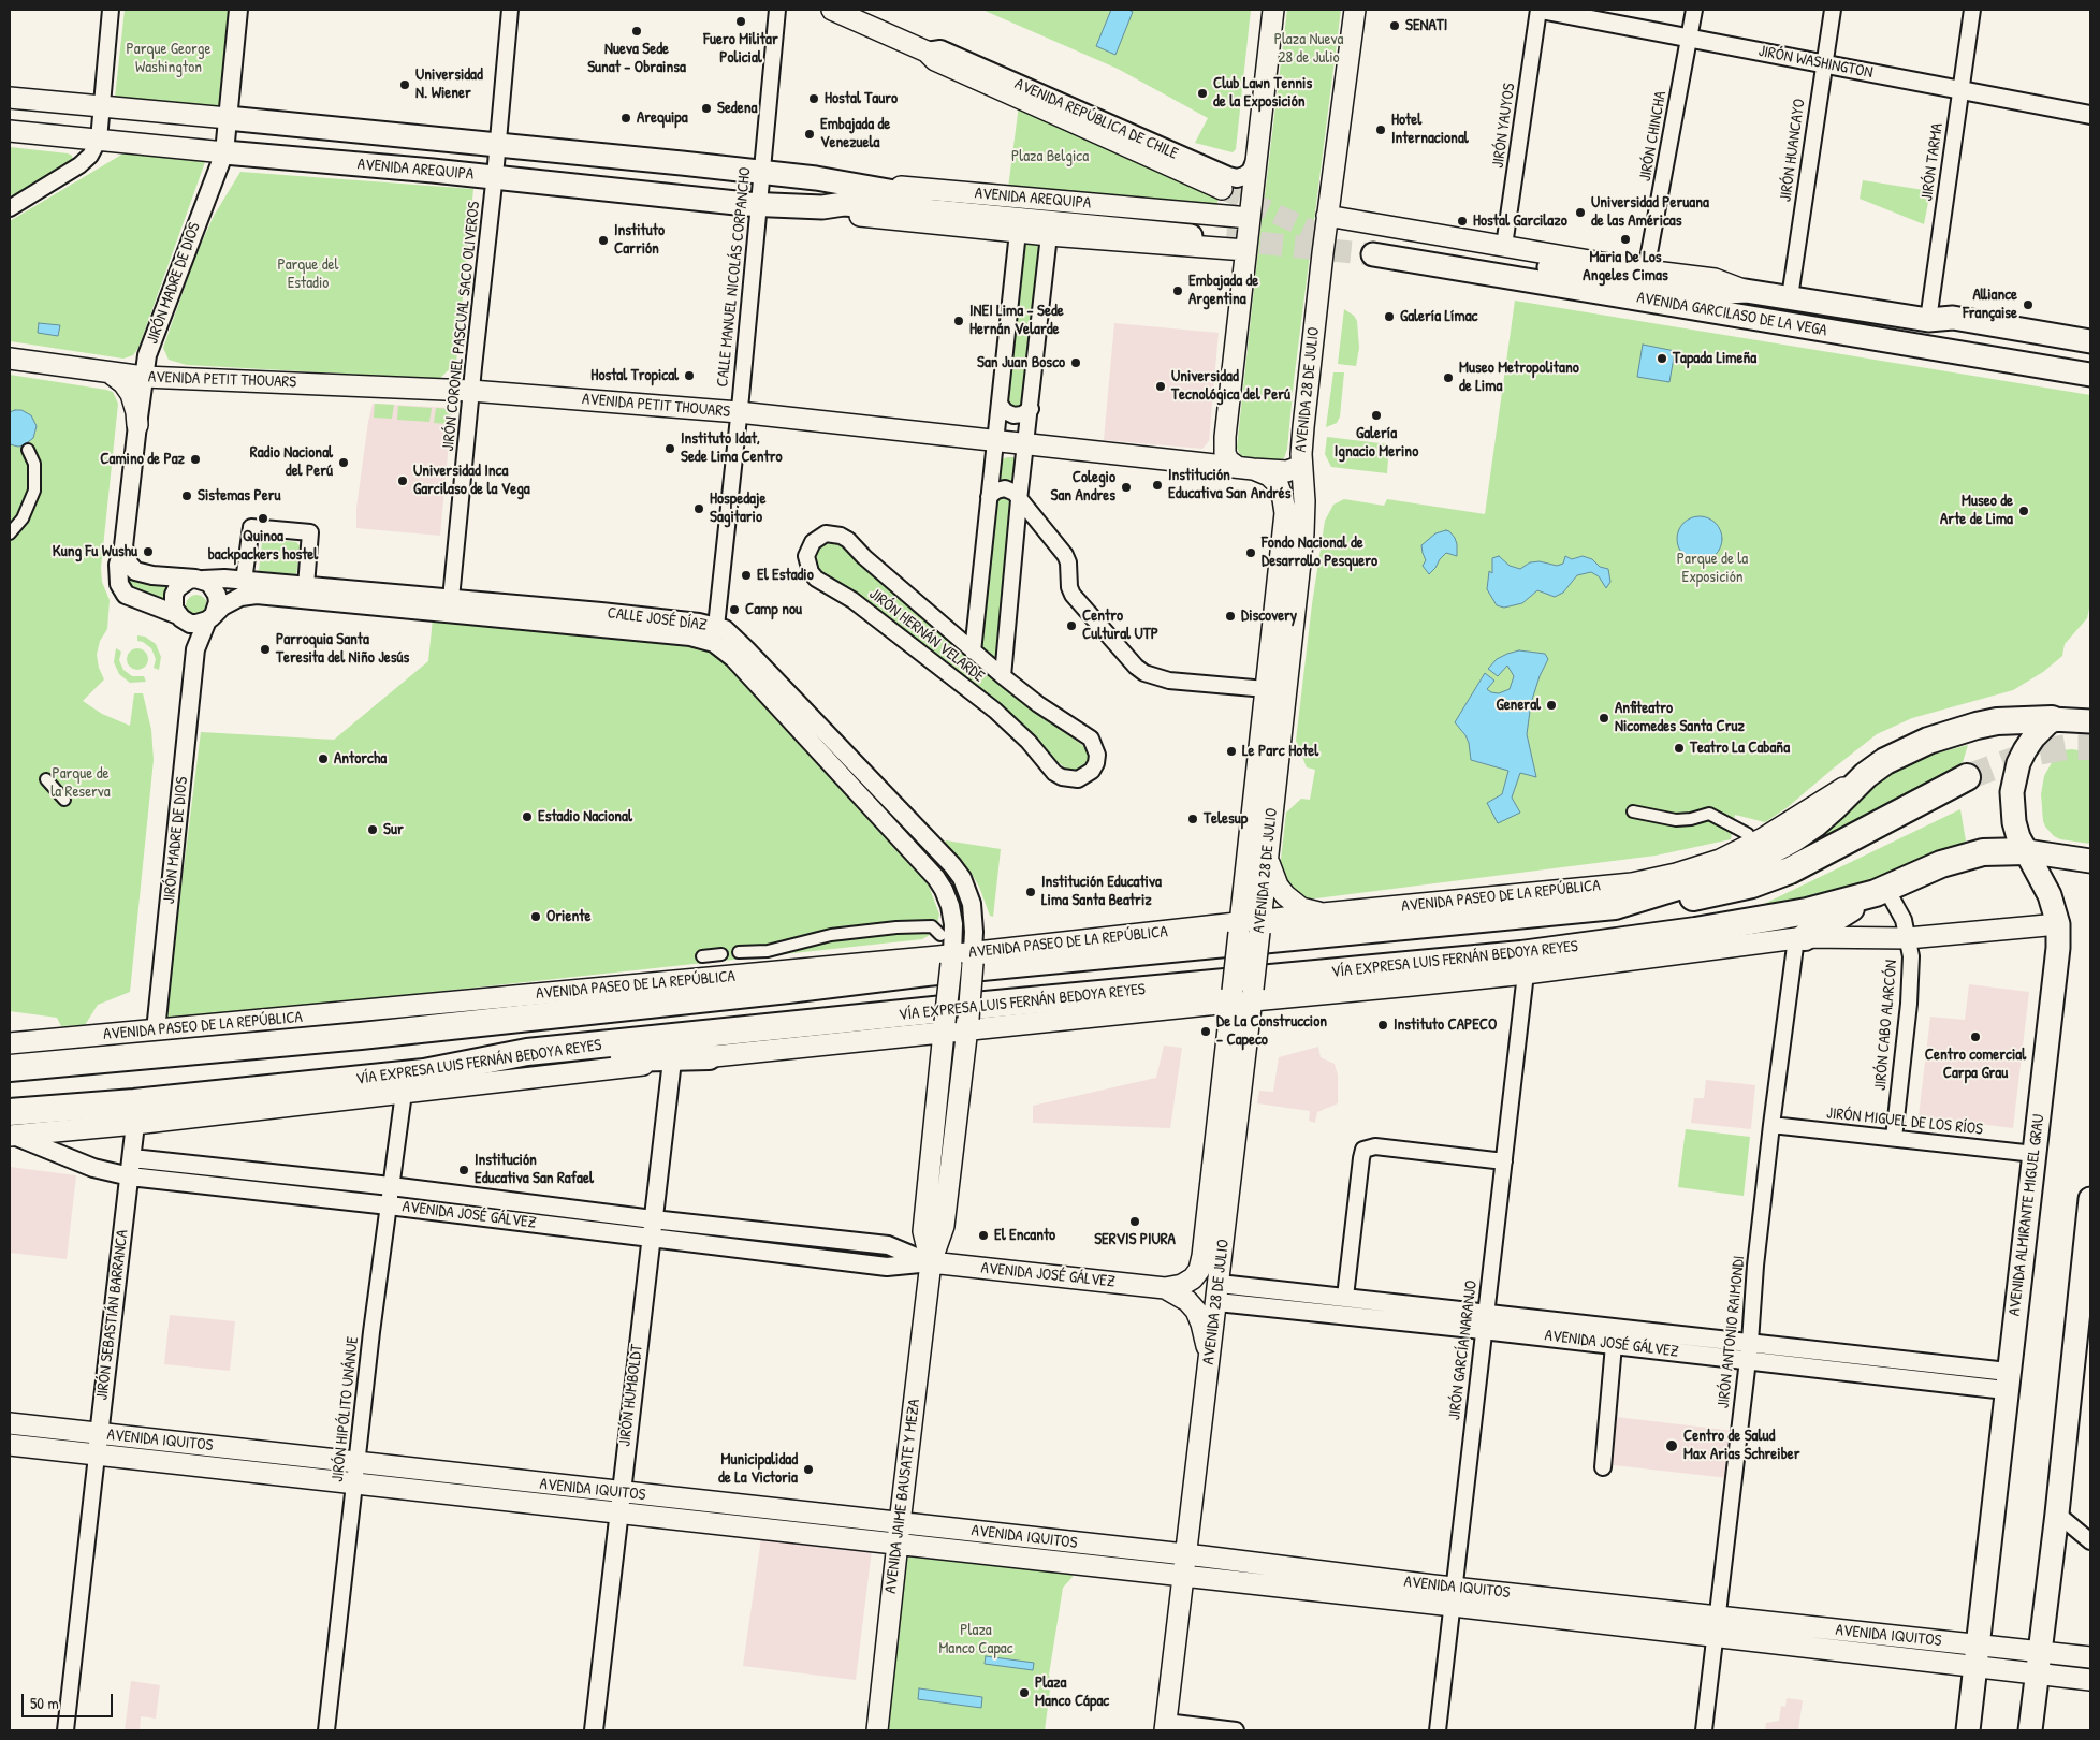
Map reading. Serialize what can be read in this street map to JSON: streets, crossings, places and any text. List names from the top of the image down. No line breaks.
{"streets":{"highway":["AVENIDA PASEO DE LA REPÚBLICA","VÍA EXPRESA LUIS FERNÁN BEDOYA REYES"],"main road":["AVENIDA REPÚBLICA DE CHILE","AVENIDA AREQUIPA","AVENIDA GARCILASO DE LA VEGA","AVENIDA PETIT THOUARS","AVENIDA 28 DE JULIO","AVENIDA JOSÉ GÁLVEZ","AVENIDA ALMIRANTE MIGUEL GRAU","AVENIDA IQUITOS","AVENIDA JAIME BAUSATE Y MEZA"],"street":["JIRÓN WASHINGTON","JIRÓN YAUYOS","JIRÓN CHINCHA","JIRÓN HUANCAYO","JIRÓN TARMA","CALLE MANUEL NICOLÁS CORPANCHO","JIRÓN MADRE DE DIOS","JIRÓN CORONEL PASCUAL SACO OLIVEROS","CALLE JOSÉ DÍAZ","JIRÓN HERNÁN VELARDE","JIRÓN CABO ALARCÓN","JIRÓN MIGUEL DE LOS RÍOS","JIRÓN SEBASTIÁN BARRANCA","JIRÓN ANTONIO RAIMONDI","JIRÓN GARCÍA NARANJO","JIRÓN HUMBOLDT","JIRÓN HIPÓLITO UNÁNUE"]},"crossings":[["JIRÓN WASHINGTON","JIRÓN YAUYOS"],["JIRÓN WASHINGTON","JIRÓN CHINCHA"],["JIRÓN WASHINGTON","JIRÓN HUANCAYO"],["JIRÓN WASHINGTON","JIRÓN TARMA"],["JIRÓN YAUYOS","AVENIDA GARCILASO DE LA VEGA"],["JIRÓN CHINCHA","AVENIDA GARCILASO DE LA VEGA"],["JIRÓN HUANCAYO","AVENIDA GARCILASO DE LA VEGA"],["JIRÓN TARMA","AVENIDA GARCILASO DE LA VEGA"],["AVENIDA AREQUIPA","CALLE MANUEL NICOLÁS CORPANCHO"],["AVENIDA AREQUIPA","JIRÓN MADRE DE DIOS"],["AVENIDA AREQUIPA","JIRÓN CORONEL PASCUAL SACO OLIVEROS"],["AVENIDA AREQUIPA","JIRÓN HERNÁN VELARDE"],["CALLE MANUEL NICOLÁS CORPANCHO","AVENIDA PETIT THOUARS"],["CALLE MANUEL NICOLÁS CORPANCHO","CALLE JOSÉ DÍAZ"],["JIRÓN MADRE DE DIOS","AVENIDA PETIT THOUARS"],["JIRÓN MADRE DE DIOS","CALLE JOSÉ DÍAZ"],["JIRÓN MADRE DE DIOS","AVENIDA PASEO DE LA REPÚBLICA"],["AVENIDA GARCILASO DE LA VEGA","AVENIDA 28 DE JULIO"],["JIRÓN CORONEL PASCUAL SACO OLIVEROS","AVENIDA PETIT THOUARS"],["JIRÓN CORONEL PASCUAL SACO OLIVEROS","CALLE JOSÉ DÍAZ"],["AVENIDA PETIT THOUARS","AVENIDA 28 DE JULIO"],["AVENIDA PETIT THOUARS","JIRÓN HERNÁN VELARDE"],["AVENIDA 28 DE JULIO","AVENIDA PASEO DE LA REPÚBLICA"],["AVENIDA 28 DE JULIO","AVENIDA JOSÉ GÁLVEZ"],["AVENIDA 28 DE JULIO","AVENIDA IQUITOS"],["CALLE JOSÉ DÍAZ","AVENIDA PASEO DE LA REPÚBLICA"],["CALLE JOSÉ DÍAZ","AVENIDA JAIME BAUSATE Y MEZA"],["AVENIDA PASEO DE LA REPÚBLICA","AVENIDA ALMIRANTE MIGUEL GRAU"],["AVENIDA PASEO DE LA REPÚBLICA","AVENIDA JAIME BAUSATE Y MEZA"],["VÍA EXPRESA LUIS FERNÁN BEDOYA REYES","JIRÓN CABO ALARCÓN"],["VÍA EXPRESA LUIS FERNÁN BEDOYA REYES","AVENIDA JOSÉ GÁLVEZ"],["VÍA EXPRESA LUIS FERNÁN BEDOYA REYES","AVENIDA ALMIRANTE MIGUEL GRAU"],["JIRÓN CABO ALARCÓN","JIRÓN MIGUEL DE LOS RÍOS"],["JIRÓN MIGUEL DE LOS RÍOS","AVENIDA ALMIRANTE MIGUEL GRAU"],["JIRÓN MIGUEL DE LOS RÍOS","JIRÓN ANTONIO RAIMONDI"],["AVENIDA JOSÉ GÁLVEZ","AVENIDA ALMIRANTE MIGUEL GRAU"],["AVENIDA JOSÉ GÁLVEZ","JIRÓN SEBASTIÁN BARRANCA"],["AVENIDA JOSÉ GÁLVEZ","JIRÓN ANTONIO RAIMONDI"],["AVENIDA JOSÉ GÁLVEZ","JIRÓN GARCÍA NARANJO"],["AVENIDA JOSÉ GÁLVEZ","JIRÓN HUMBOLDT"],["AVENIDA JOSÉ GÁLVEZ","JIRÓN HIPÓLITO UNÁNUE"],["AVENIDA JOSÉ GÁLVEZ","AVENIDA JAIME BAUSATE Y MEZA"],["AVENIDA ALMIRANTE MIGUEL GRAU","AVENIDA IQUITOS"],["JIRÓN SEBASTIÁN BARRANCA","AVENIDA IQUITOS"],["JIRÓN ANTONIO RAIMONDI","AVENIDA IQUITOS"],["JIRÓN GARCÍA NARANJO","AVENIDA IQUITOS"],["JIRÓN HUMBOLDT","AVENIDA IQUITOS"],["JIRÓN HIPÓLITO UNÁNUE","AVENIDA IQUITOS"],["AVENIDA IQUITOS","AVENIDA JAIME BAUSATE Y MEZA"]],"parks":["Plaza Nueva 28 de Julio","Parque George Washington","Plaza Belgica","Parque del Estadio","Parque de la Exposición","Parque de la Reserva","Plaza Manco Capac"],"places":["Fuero Militar Policial","SENATI","Nueva Sede Sunat - Obrainsa","Universidad N. Wiener","Club Lawn Tennis de la Exposición","Hostal Tauro","Sedena","Arequipa","Hotel Internacional","Embajada de Venezuela","Universidad Peruana de las Américas","Hostal Garcilazo","Maria De Los Angeles Cimas","Instituto Carrión","Embajada de Argentina","Alliance Française","Galería Límac","INEI Lima - Sede Hernán Velarde","Tapada Limeña","San Juan Bosco","Hostal Tropical","Museo Metropolitano de Lima","Universidad Tecnológica del Perú","Galería Ignacio Merino","Instituto Idat, Sede Lima Centro","Camino de Paz","Radio Nacional del Perú","Universidad Inca Garcilaso de la Vega","Institución Educativa San Andrés","Colegio San Andres","Sistemas Peru","Hospedaje Sagitario","Museo de Arte de Lima","Quinoa backpackers hostel","Kung Fu Wushu","Fondo Nacional de Desarrollo Pesquero","El Estadio","Camp nou","Discovery","Centro Cultural UTP","Parroquia Santa Teresita del Niño Jesús","General","Anfiteatro Nicomedes Santa Cruz","Teatro La Cabaña","Le Parc Hotel","Antorcha","Estadio Nacional","Telesup","Sur","Institución Educativa Lima Santa Beatriz","Oriente","Instituto CAPECO","De La Construccion - Capeco","Centro comercial Carpa Grau","Institución Educativa San Rafael","SERVIS PIURA","El Encanto","Centro de Salud Max Arias Schreiber","Municipalidad de La Victoria","Plaza Manco Cápac"],"scale_bar":"50 m"}
